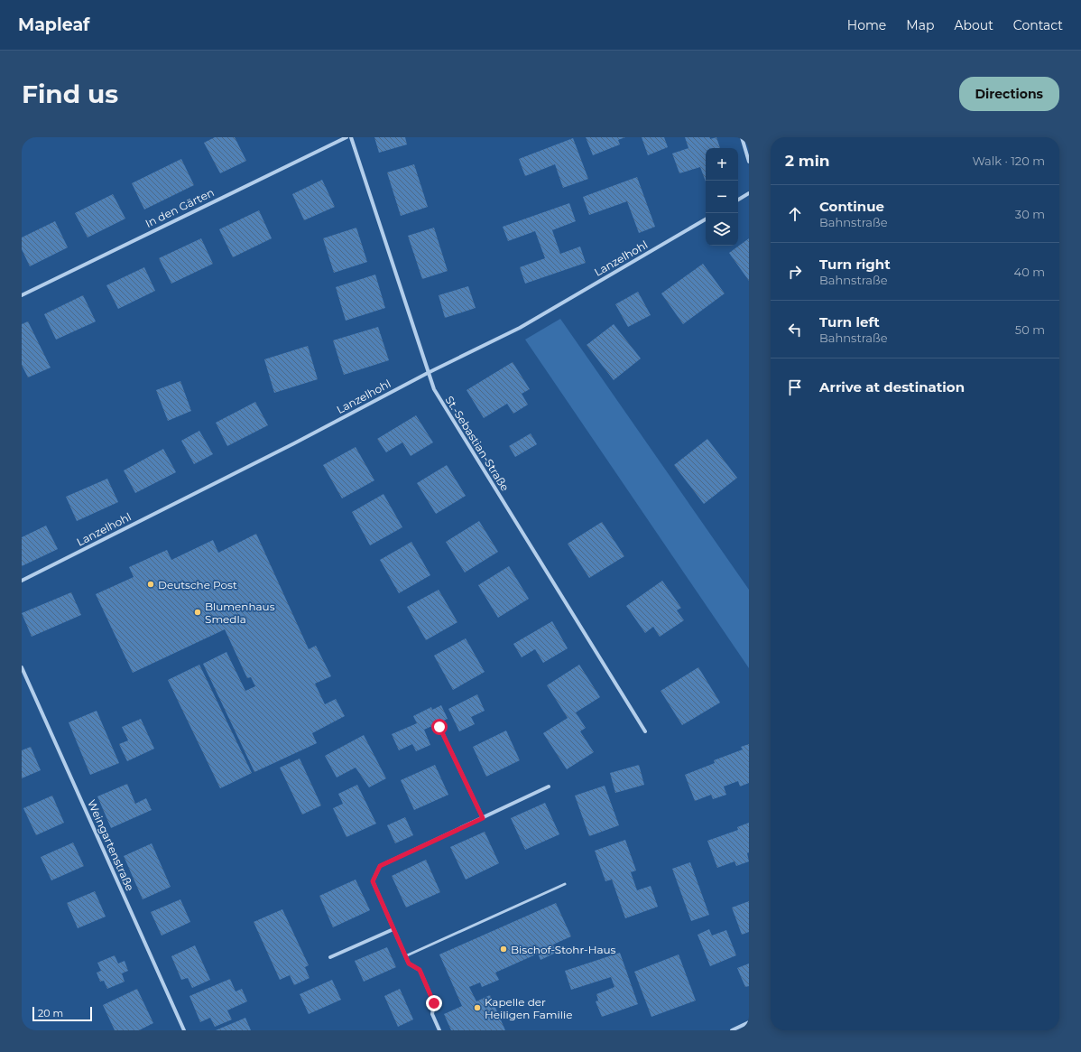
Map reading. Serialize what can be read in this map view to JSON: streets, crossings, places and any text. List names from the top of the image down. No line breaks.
{"streets":{"street":["In den Gärten","Lanzelhohl","St.-Sebastian-Straße","Weingartenstraße"]},"crossings":[["Lanzelhohl","St.-Sebastian-Straße"]],"places":["Deutsche Post","Blumenhaus Smedla","Bischof-Stohr-Haus","Kapelle der Heiligen Familie"],"scale_bar":"20 m","page":{"header":"Mapleaf","nav":["Home","Map","About","Contact"],"buttons":"Directions","title":"Find us","heading":["2 min","Walk · 120 m"],"map_buttons":["+","−"],"list":[["Continue","Bahnstraße","30 m"],["Turn right","Bahnstraße","40 m"],["Turn left","Bahnstraße","50 m"],"Arrive at destination"],"scale":"20 m"}}
